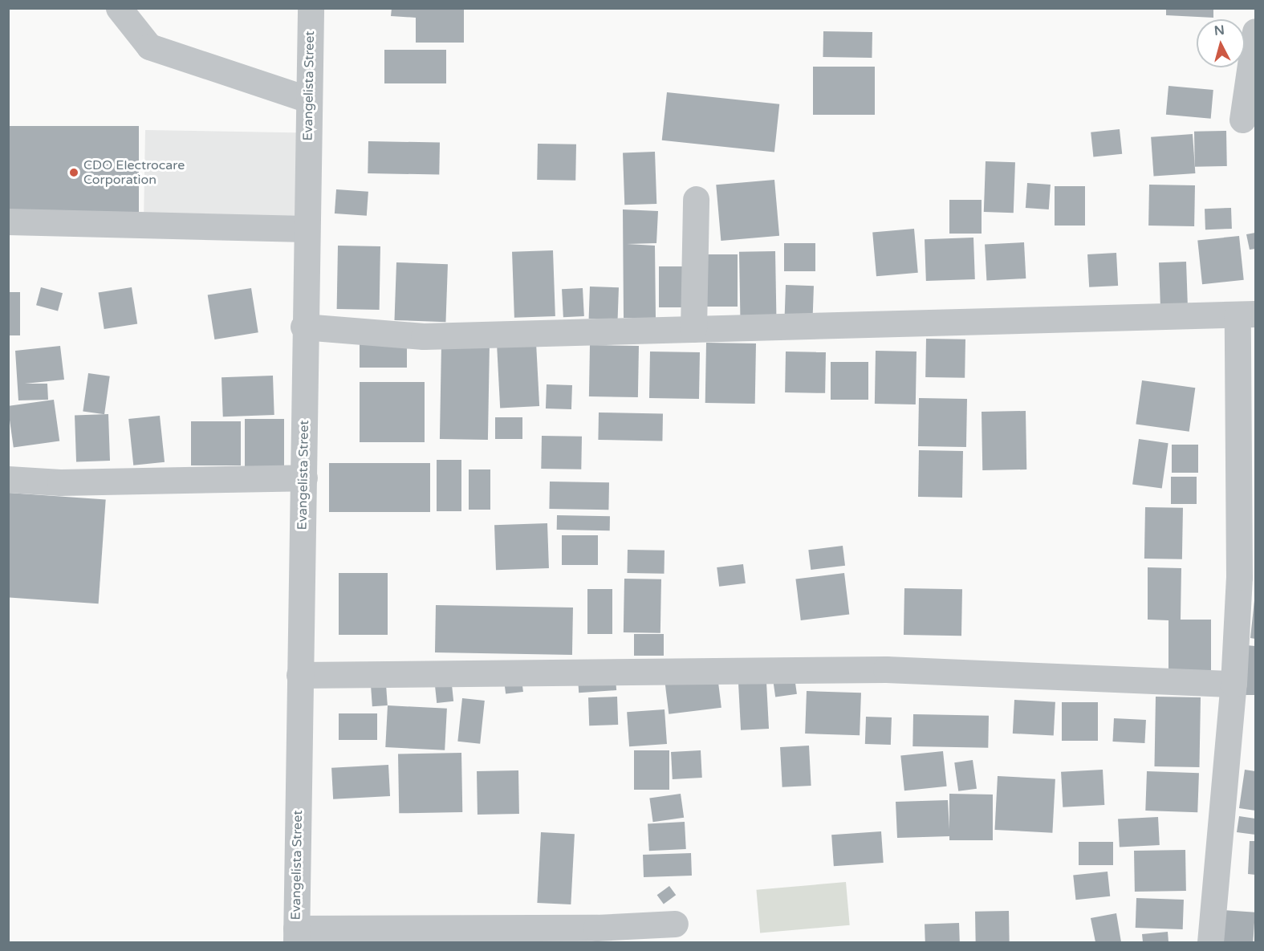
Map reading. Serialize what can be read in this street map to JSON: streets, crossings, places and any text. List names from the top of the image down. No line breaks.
{"streets":{"street":["Evangelista Street"]},"places":["CDO Electrocare Corporation"],"north":"top"}
